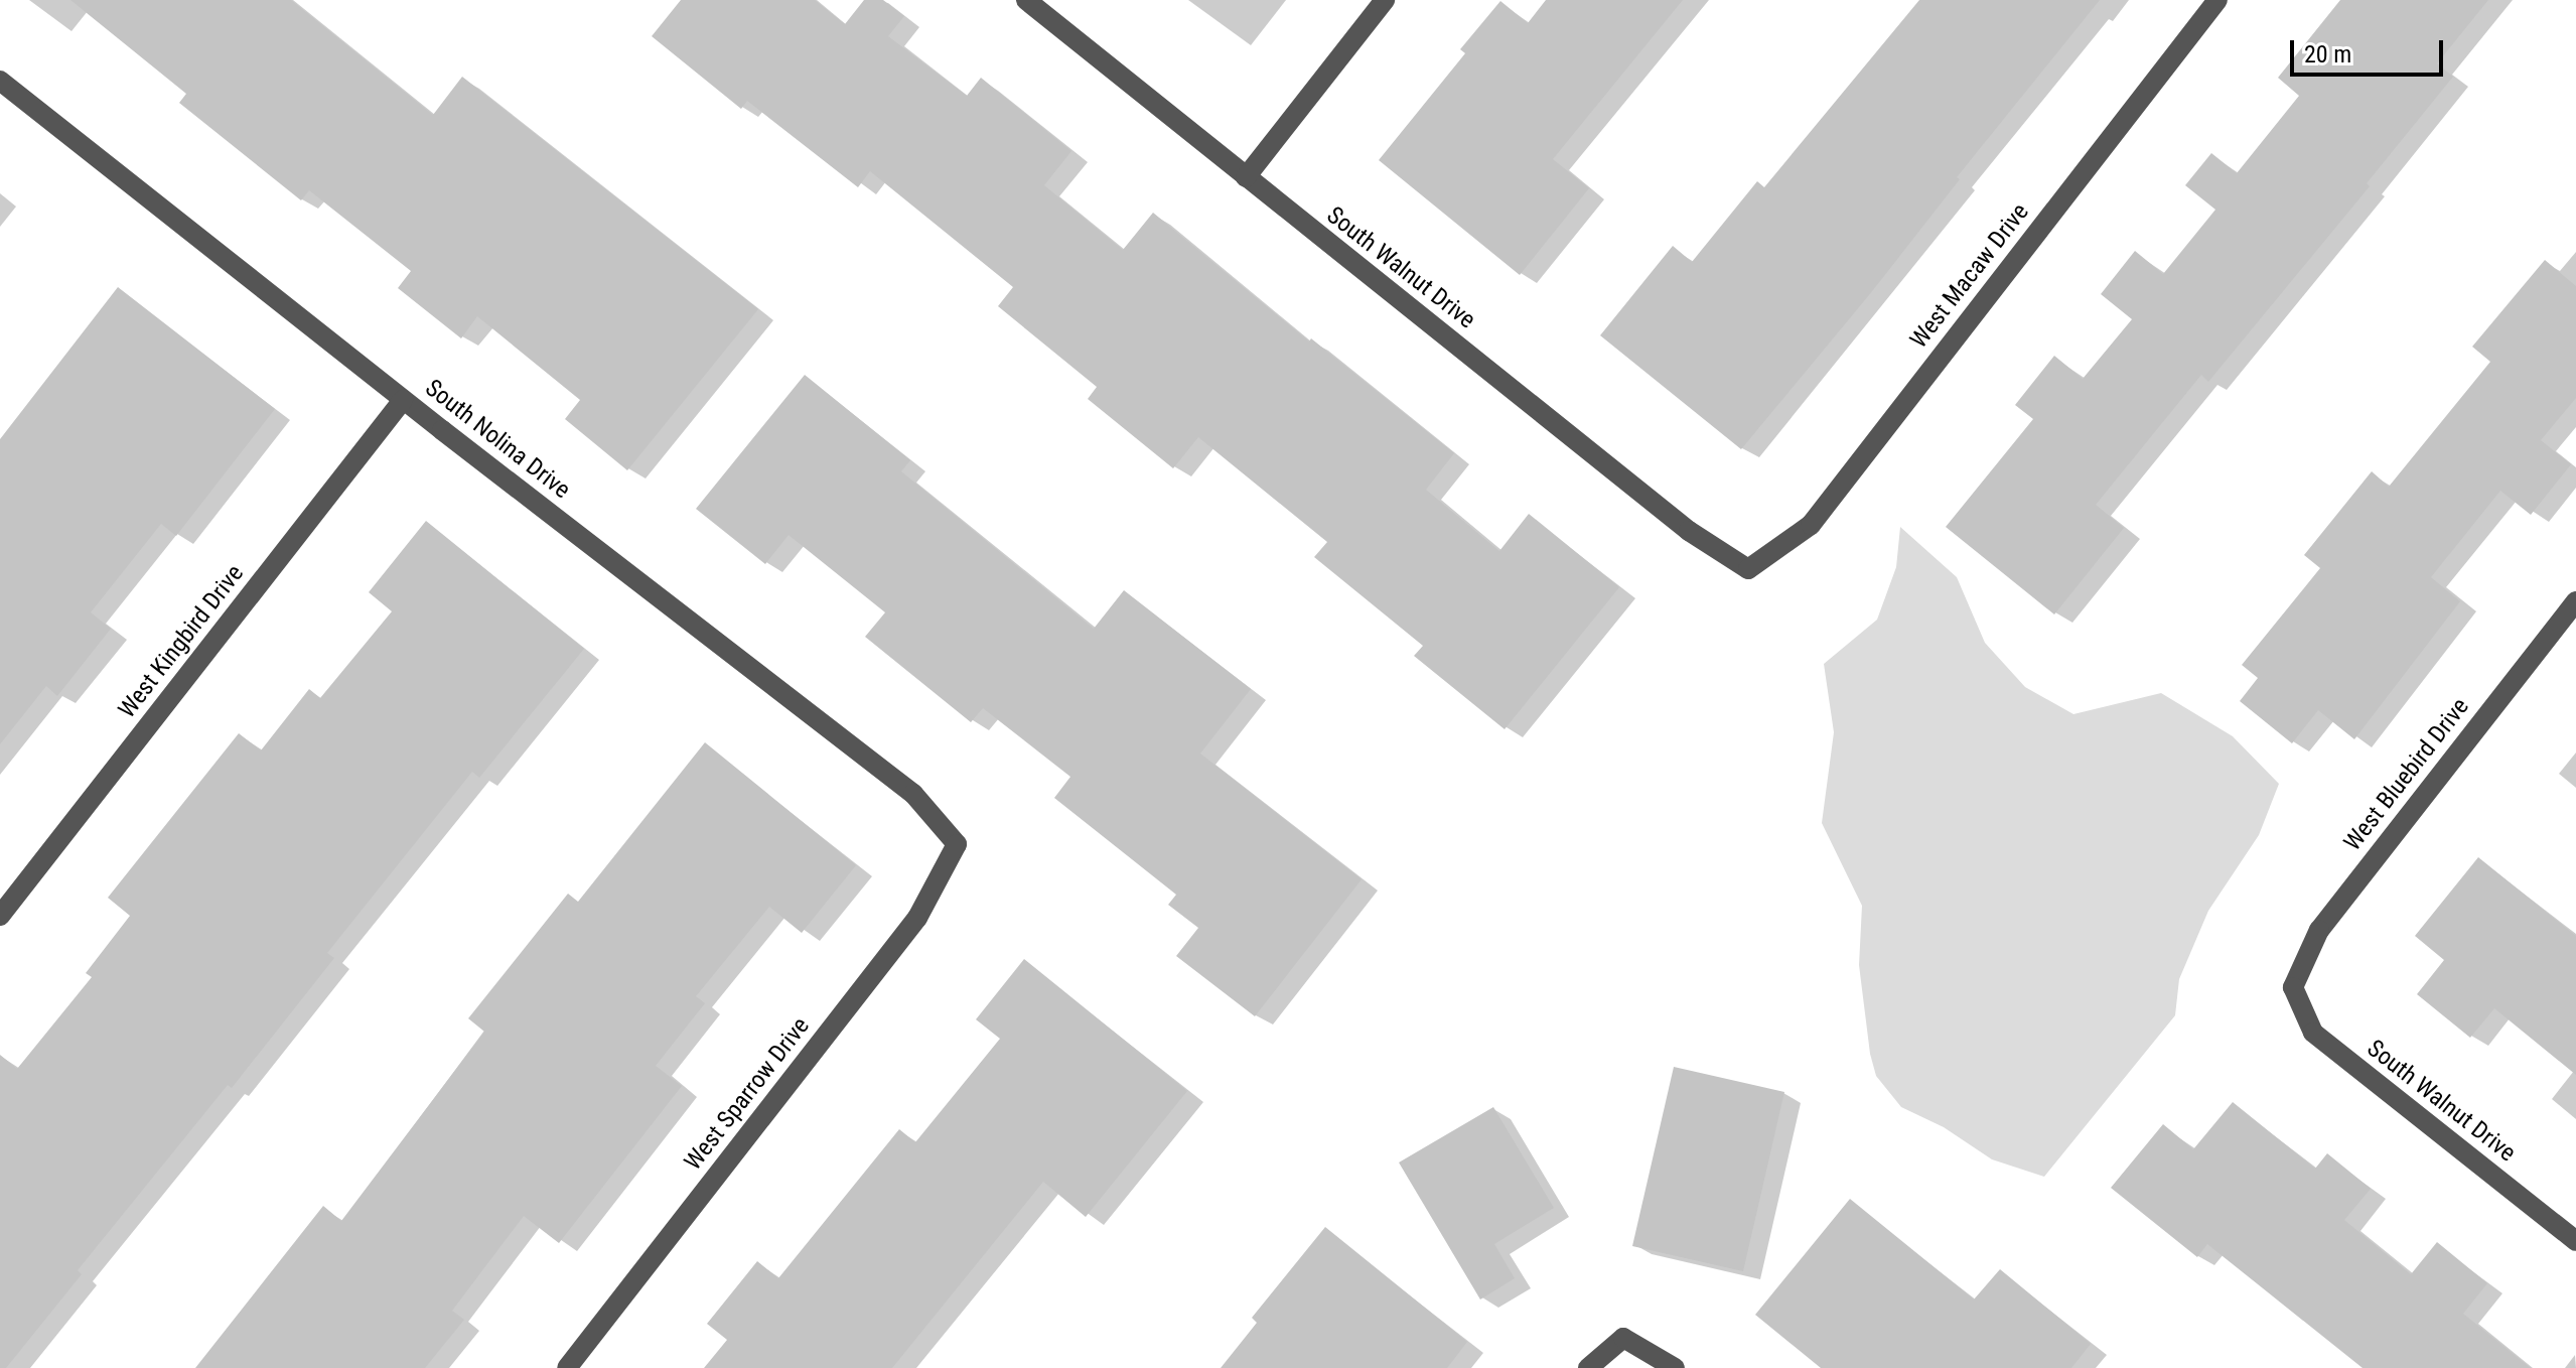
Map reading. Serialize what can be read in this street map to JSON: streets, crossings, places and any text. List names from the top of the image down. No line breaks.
{"streets":{"street":["South Walnut Drive","West Macaw Drive","South Nolina Drive","West Kingbird Drive","West Bluebird Drive","West Sparrow Drive"]},"crossings":[["South Walnut Drive","West Macaw Drive"],["South Walnut Drive","West Bluebird Drive"],["South Nolina Drive","West Kingbird Drive"],["South Nolina Drive","West Sparrow Drive"]],"scale_bar":"20 m"}
